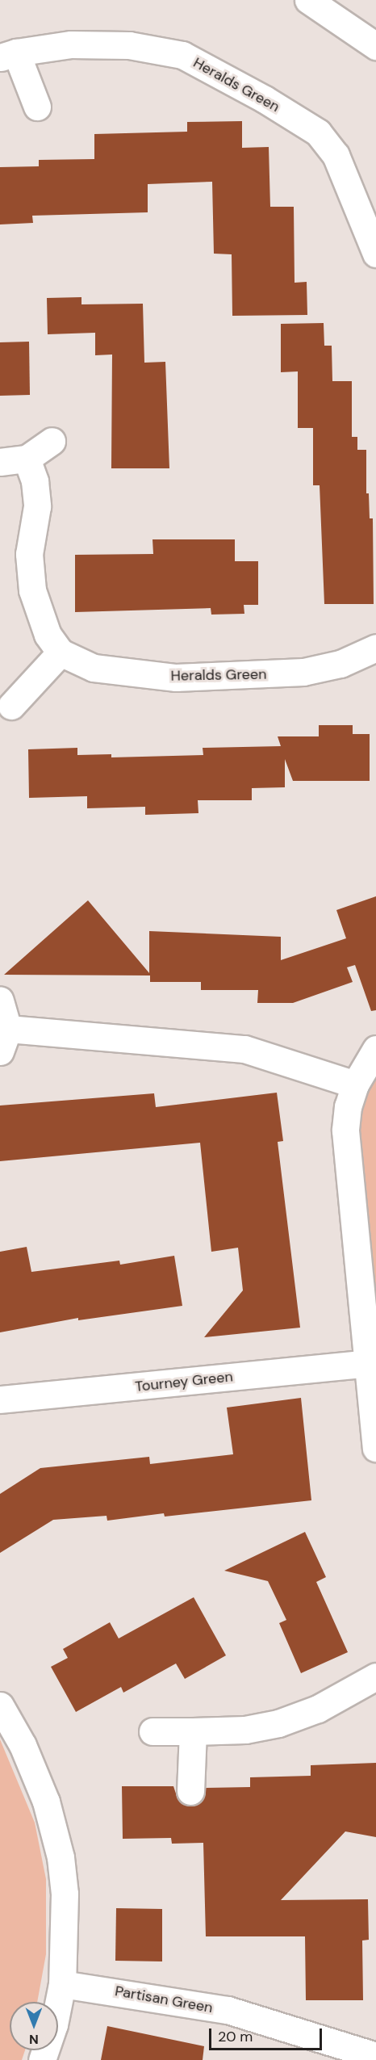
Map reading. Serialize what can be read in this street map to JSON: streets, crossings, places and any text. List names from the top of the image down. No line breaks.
{"streets":{"street":["Heralds Green","Tourney Green","Partisan Green"]},"scale_bar":"20 m","north":"bottom"}
